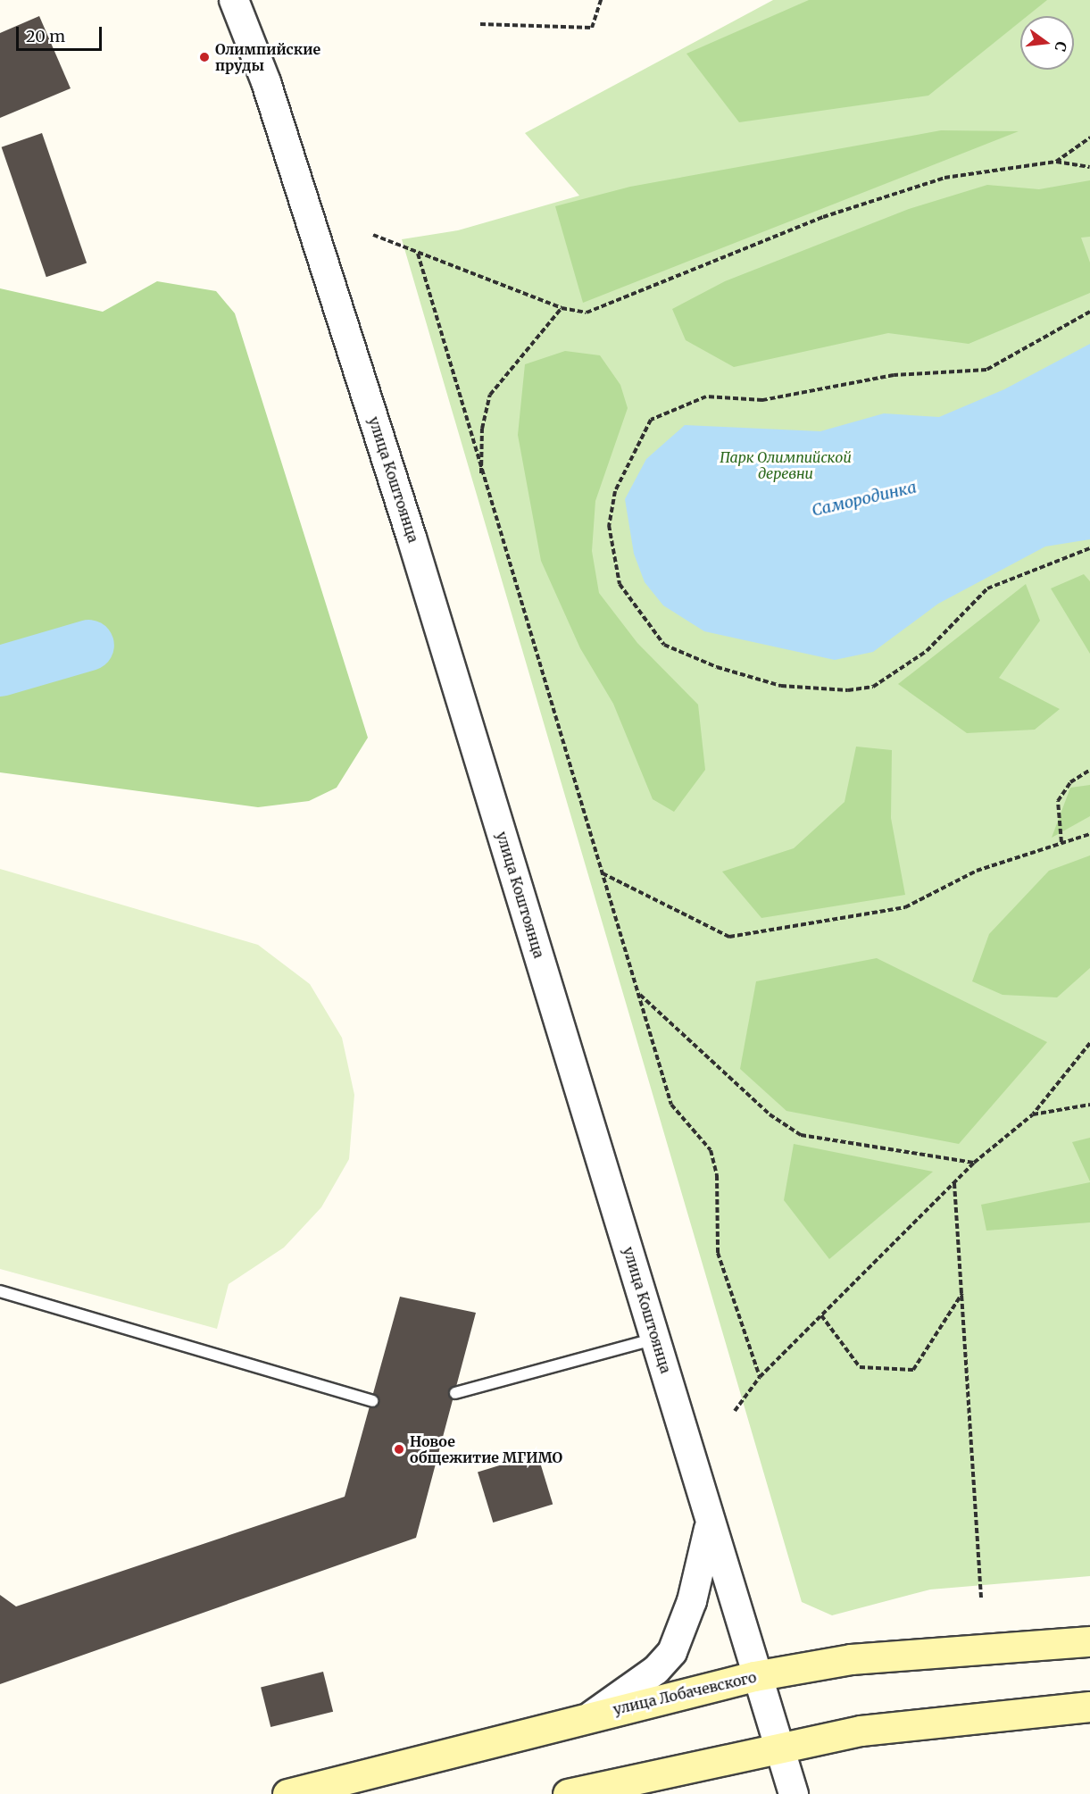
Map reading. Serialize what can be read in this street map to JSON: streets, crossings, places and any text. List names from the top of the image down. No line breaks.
{"streets":{"main road":["улица Лобачевского"],"street":["улица Коштоянца"]},"crossings":[["улица Коштоянца","улица Лобачевского"]],"water":["Самородинка"],"parks":["Парк Олимпийской деревни"],"places":["Олимпийские пруды","Новое общежитие МГИМО"],"scale_bar":"20 m","north":"right"}
